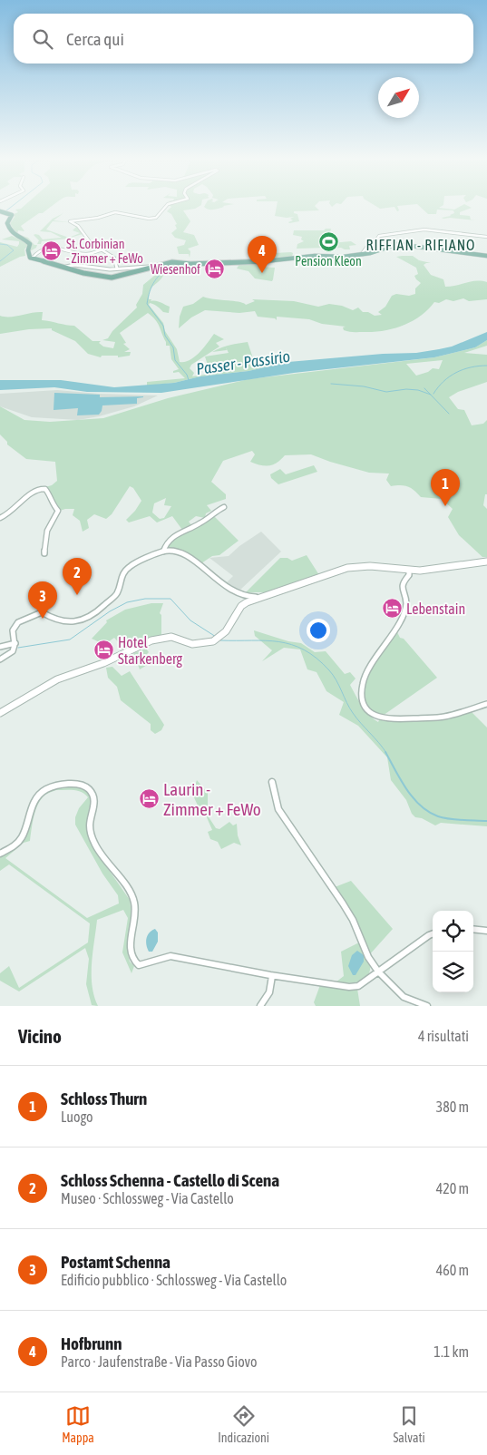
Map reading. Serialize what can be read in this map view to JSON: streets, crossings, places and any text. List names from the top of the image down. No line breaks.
{"districts":["RIFFIAN - RIFIANO"],"water":["Passer - Passirio"],"places":{"sports":["Pension Kleon"],"hotel":["St. Corbinian - Zimmer + FeWo","Wiesenhof","Lebenstain","Hotel Starkenberg","Laurin - Zimmer + FeWo"]},"north":"top right","page":{"search":"Cerca qui","pins":["4","1","2","3"],"heading":["Vicino","4 risultati"],"list":[{"mark":"1","name":"Schloss Thurn","note":"Luogo","value":"380 m"},{"mark":"2","name":"Schloss Schenna - Castello di Scena","note":"Museo · Schlossweg - Via Castello","value":"420 m"},{"mark":"3","name":"Postamt Schenna","note":"Edificio pubblico · Schlossweg - Via Castello","value":"460 m"},{"mark":"4","name":"Hofbrunn","note":"Parco · Jaufenstraße - Via Passo Giovo","value":"1.1 km"}],"nav":["Mappa","Indicazioni","Salvati"]}}
